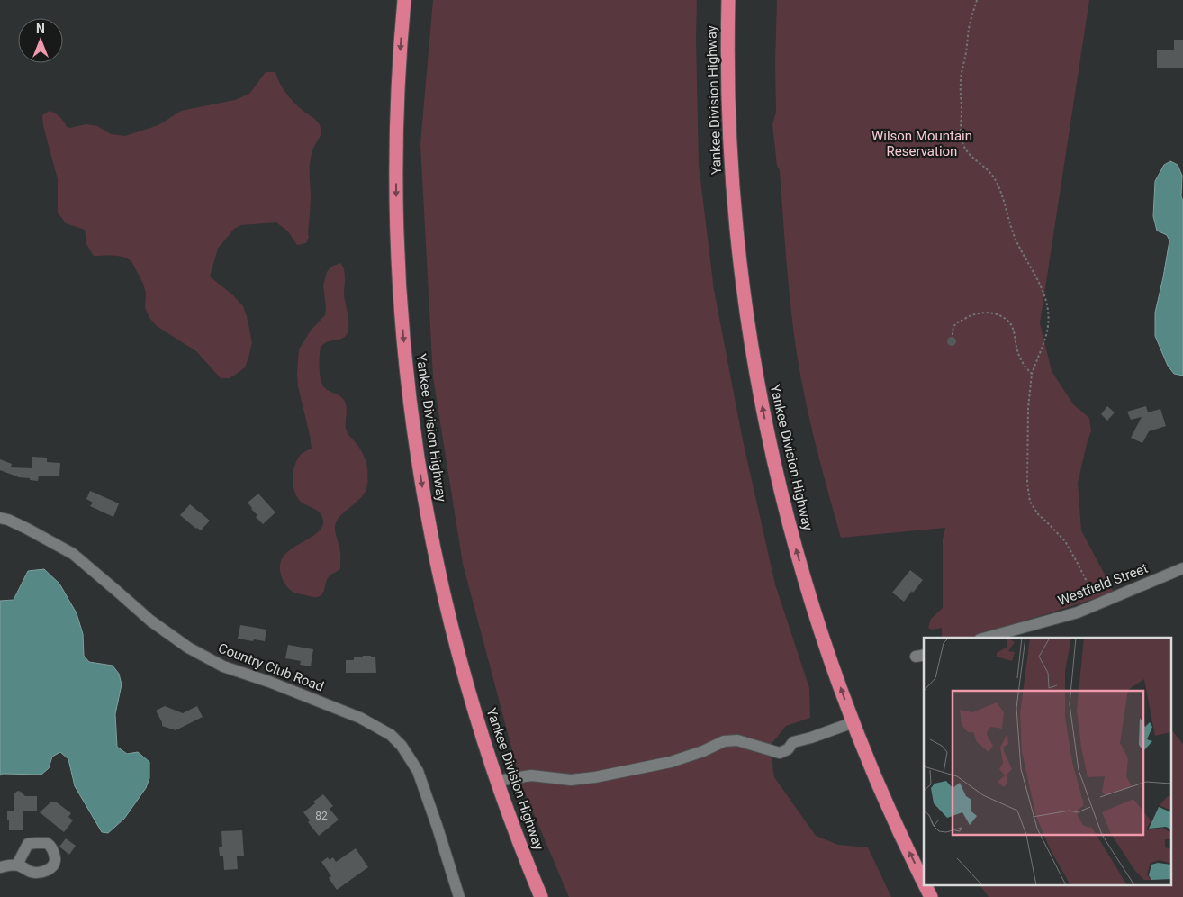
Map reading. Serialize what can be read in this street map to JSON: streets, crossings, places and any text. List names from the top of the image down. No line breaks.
{"streets":{"highway":["Yankee Division Highway"],"street":["Westfield Street","Country Club Road"]},"parks":["Wilson Mountain Reservation"],"house_numbers":["82"],"north":"top"}
